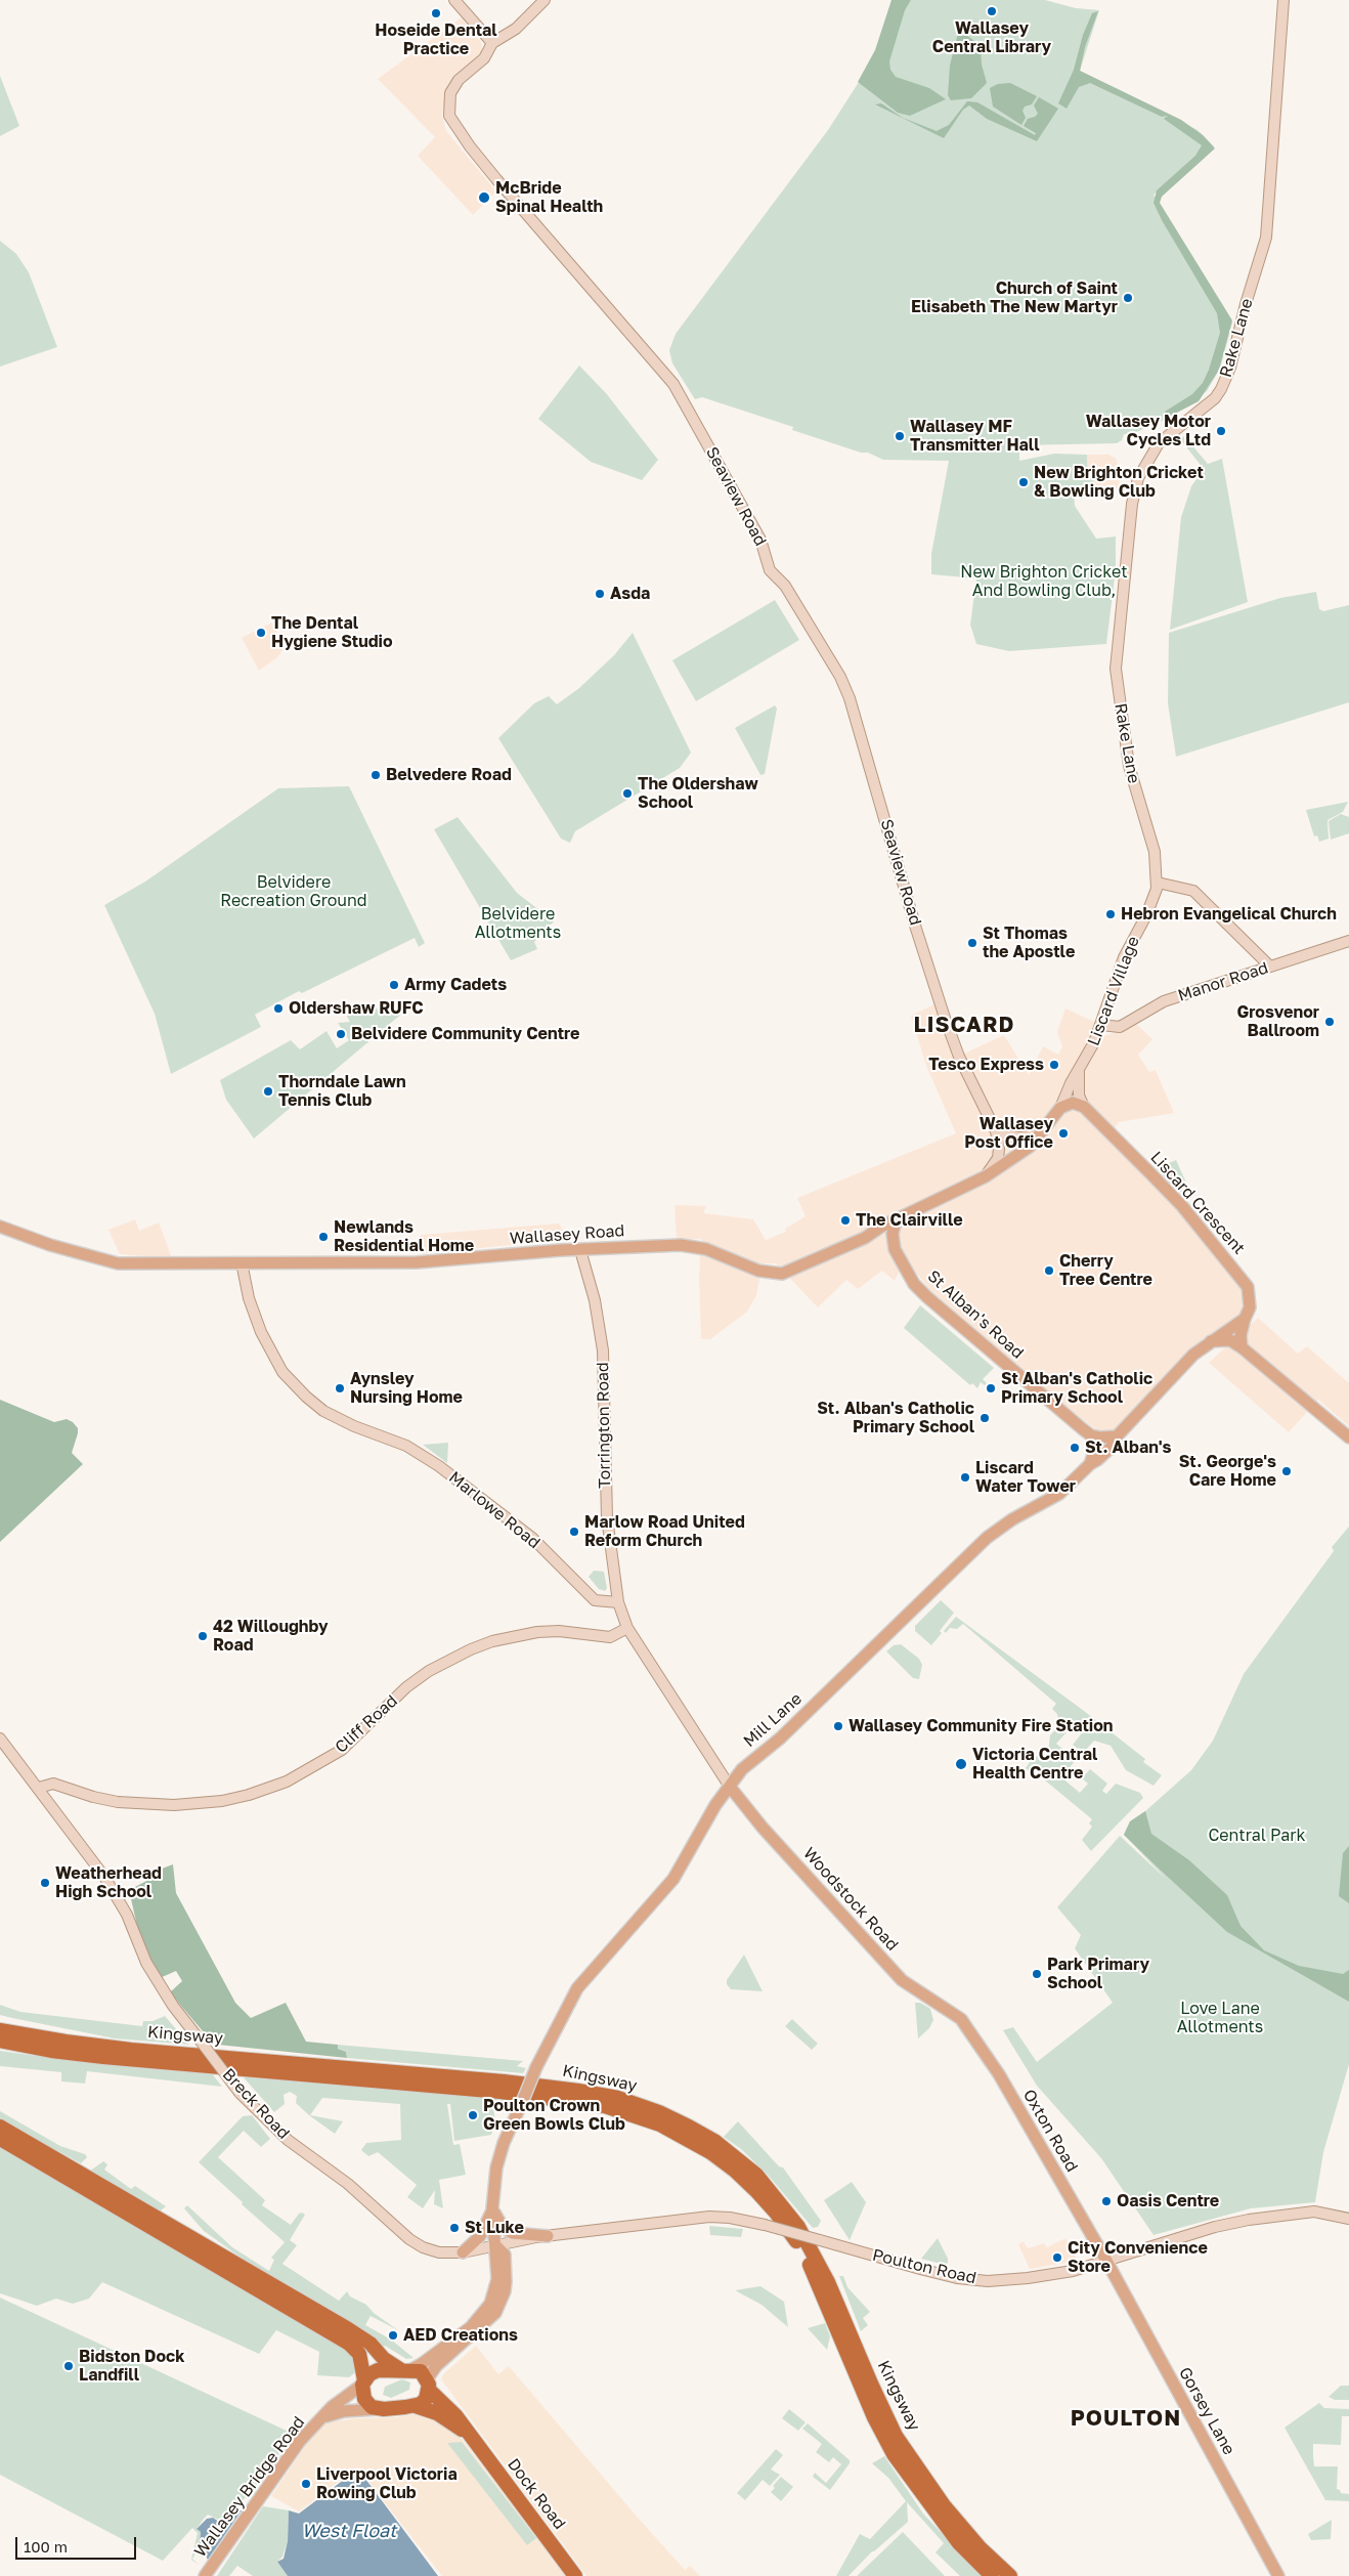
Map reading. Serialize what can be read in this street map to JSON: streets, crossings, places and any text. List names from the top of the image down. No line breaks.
{"streets":{"highway":["Kingsway","Dock Road"],"main road":["Liscard Crescent","Wallasey Road","St Alban's Road","Mill Lane","Woodstock Road","Oxton Road","Gorsey Lane","Wallasey Bridge Road"],"street":["Rake Lane","Seaview Road","Manor Road","Liscard Village","Torrington Road","Marlowe Road","Cliff Road","Breck Road","Poulton Road"]},"crossings":[["Rake Lane","Liscard Village"],["Seaview Road","Wallasey Road"],["Manor Road","Liscard Village"],["Liscard Village","Liscard Crescent"],["Liscard Village","Wallasey Road"],["Liscard Crescent","Mill Lane"],["Wallasey Road","St Alban's Road"],["Wallasey Road","Torrington Road"],["Wallasey Road","Marlowe Road"],["Torrington Road","Marlowe Road"],["Mill Lane","Woodstock Road"],["Mill Lane","Breck Road"],["Mill Lane","Poulton Road"],["Mill Lane","Dock Road"],["Cliff Road","Breck Road"],["Woodstock Road","Oxton Road"],["Breck Road","Poulton Road"],["Oxton Road","Poulton Road"],["Oxton Road","Gorsey Lane"],["Poulton Road","Gorsey Lane"]],"districts":["LISCARD","POULTON"],"water":["West Float"],"parks":["New Brighton Cricket And Bowling Club,","Belvidere Recreation Ground","Belvidere Allotments","Central Park","Love Lane Allotments"],"places":["Wallasey Central Library","Hoseide Dental Practice","McBride Spinal Health","Church of Saint Elisabeth The New Martyr","Wallasey Motor Cycles Ltd","Wallasey MF Transmitter Hall","New Brighton Cricket & Bowling Club","Asda","The Dental Hygiene Studio","Belvedere Road","The Oldershaw School","Hebron Evangelical Church","St Thomas the Apostle","Army Cadets","Oldershaw RUFC","Grosvenor Ballroom","Belvidere Community Centre","Tesco Express","Thorndale Lawn Tennis Club","Wallasey Post Office","The Clairville","Newlands Residential Home","Cherry Tree Centre","Aynsley Nursing Home","St Alban's Catholic Primary School","St. Alban's Catholic Primary School","St. Alban's","St. George's Care Home","Liscard Water Tower","Marlow Road United Reform Church","42 Willoughby Road","Wallasey Community Fire Station","Victoria Central Health Centre","Weatherhead High School","Park Primary School","Poulton Crown Green Bowls Club","Oasis Centre","St Luke","City Convenience Store","AED Creations","Bidston Dock Landfill","Liverpool Victoria Rowing Club"],"scale_bar":"100 m"}
